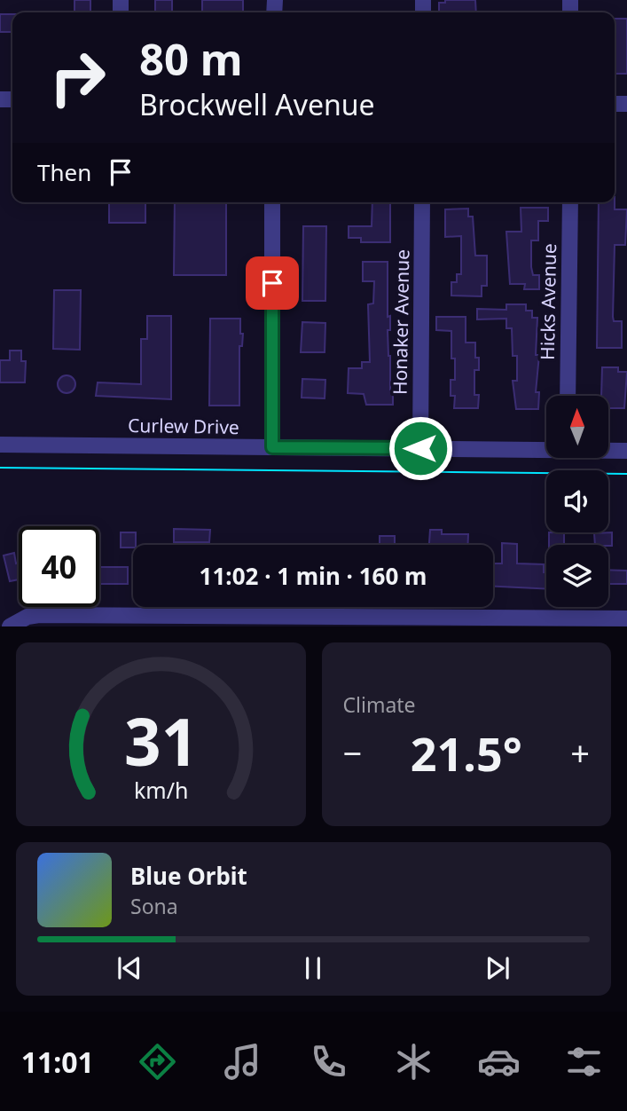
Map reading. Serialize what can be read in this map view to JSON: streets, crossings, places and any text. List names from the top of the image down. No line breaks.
{"streets":{"street":["Hicks Avenue","Honaker Avenue","Curlew Drive"]},"crossings":[["Honaker Avenue","Curlew Drive"]],"north":"top","page":{"turn":["80 m","Brockwell Avenue"],"then":"Then","limit":"40","trip":"11:02 · 1 min · 160 m","tile":"Climate","heat":["−","21.5°","+"],"song":["Blue Orbit","Sona"],"tabs":"11:01","gauge":["31","km/h"]}}
